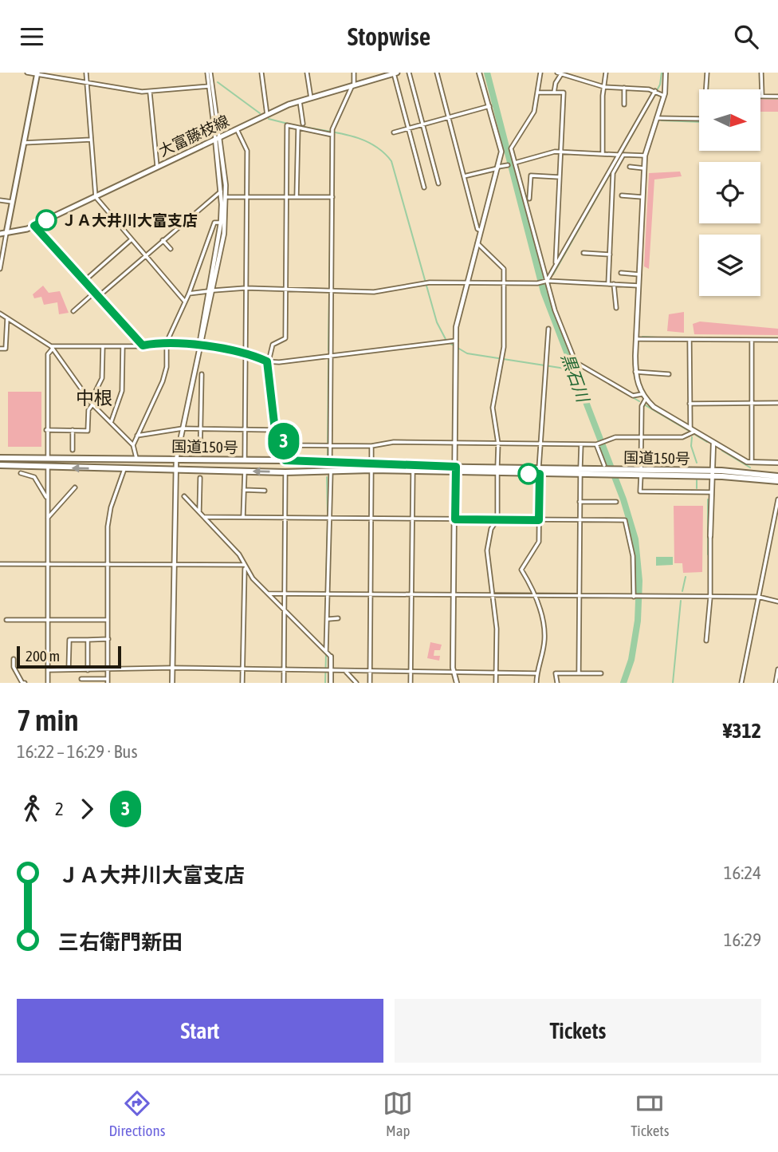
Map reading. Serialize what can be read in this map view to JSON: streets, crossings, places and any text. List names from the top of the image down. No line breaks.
{"streets":{"highway":["国道150号"],"main road":["大富藤枝線"]},"districts":["中根"],"water":["黒石川"],"places":["ＪＡ大井川大富支店"],"lines":["bus line 3"],"scale_bar":"200 m","north":"right","page":{"header":"Stopwise","on_map":"3","scale":"200 m","heading":["7 min","16:22 – 16:29 · Bus","¥312"],"legs":["2","3"],"list":[{"name":"ＪＡ大井川大富支店","value":"16:24"},{"name":"三右衛門新田","value":"16:29"}],"buttons":["Start","Tickets"],"tabs":["Directions","Map","Tickets"]}}
